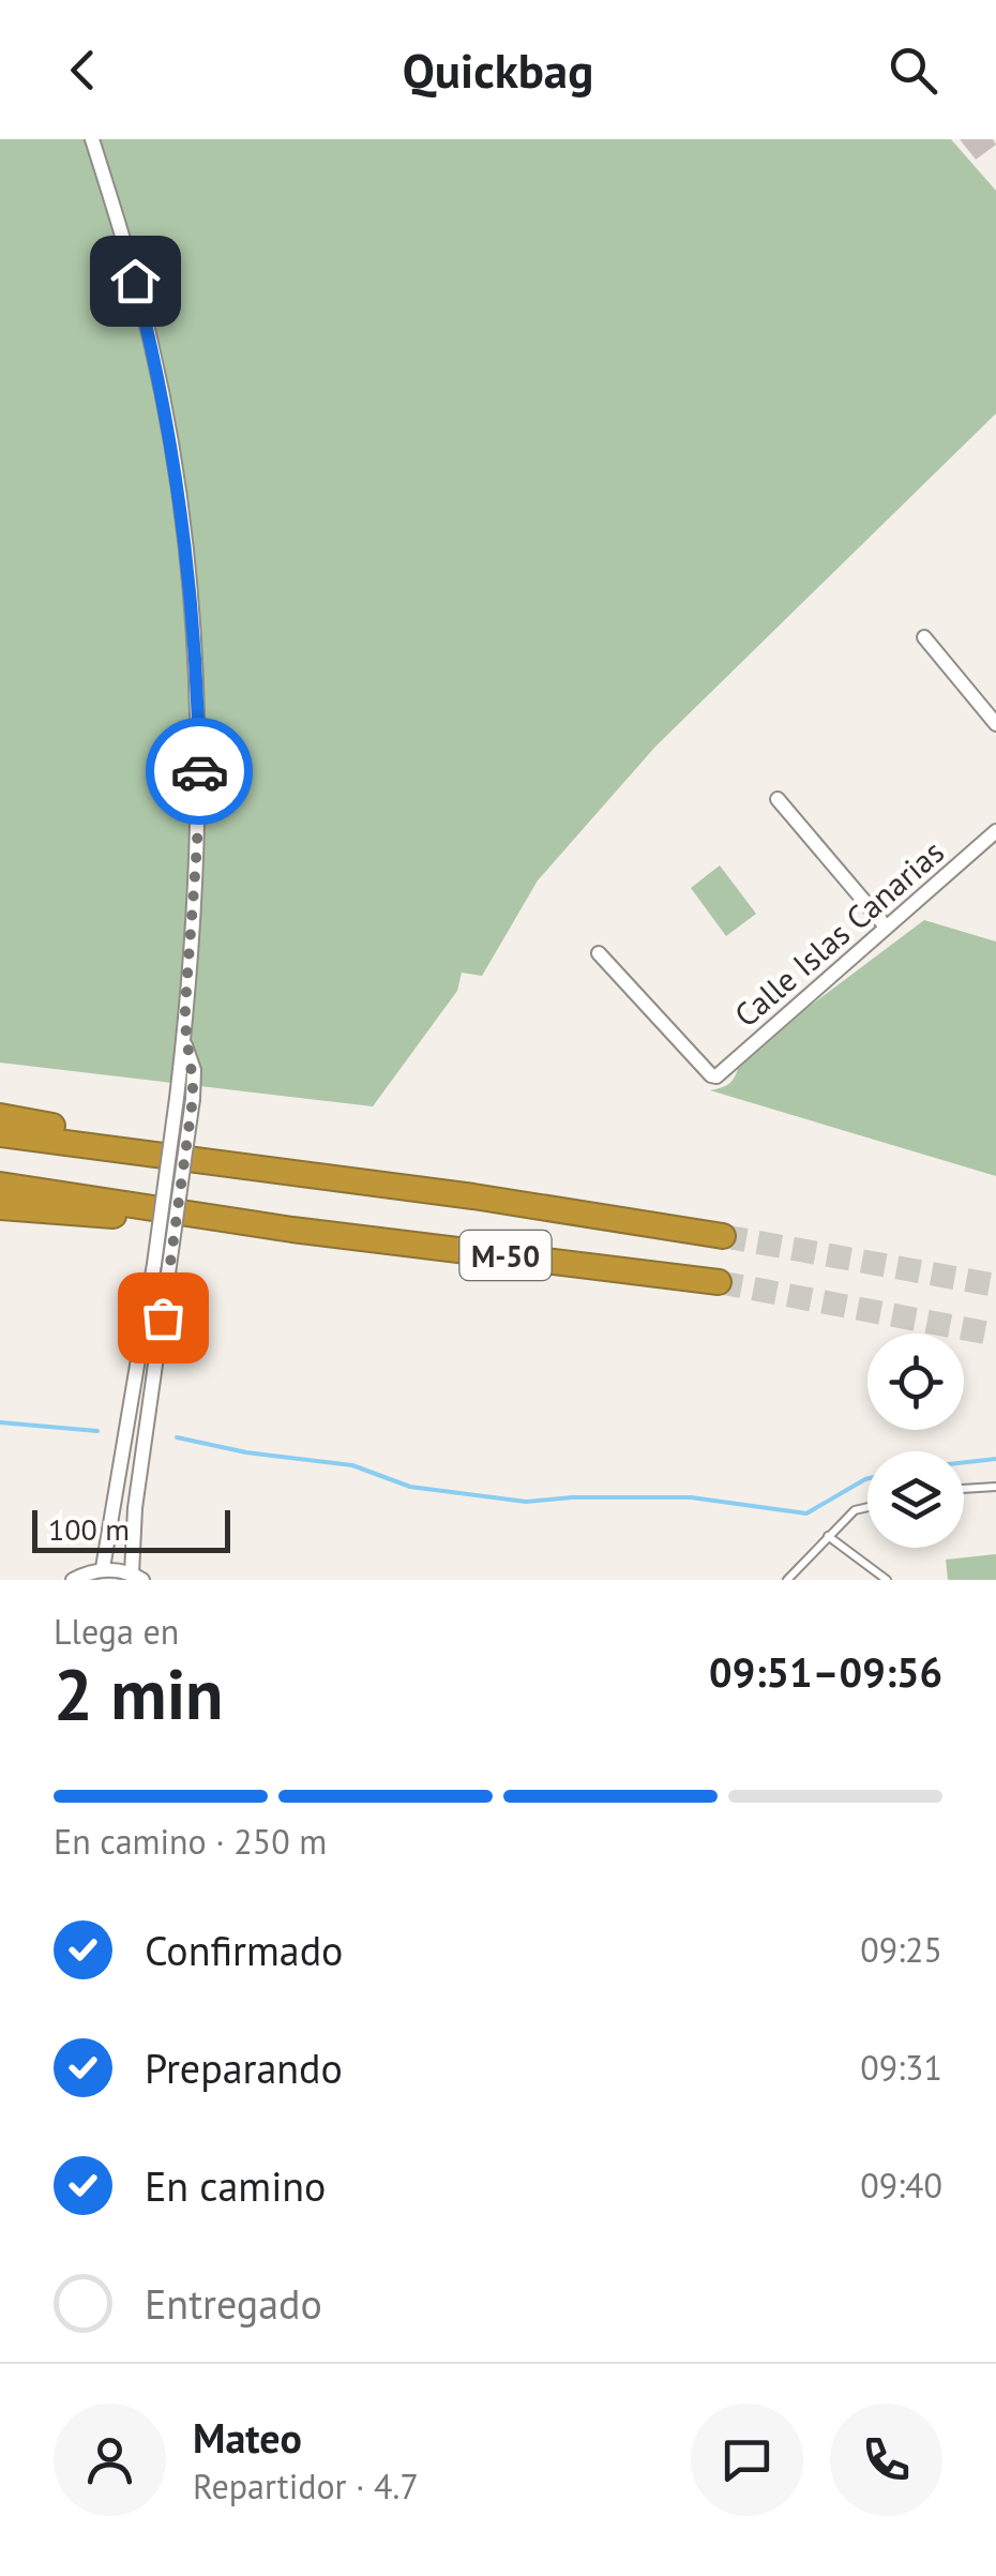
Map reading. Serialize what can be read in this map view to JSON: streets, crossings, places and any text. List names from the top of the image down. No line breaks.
{"streets":{"highway":["M-50"],"street":["Calle Islas Canarias"]},"scale_bar":"100 m","page":{"header":"Quickbag","scale":"100 m","heading":["2 min","Llega en","09:51–09:56"],"panel":["Mateo","Repartidor · 4.7"],"bar":"En camino · 250 m","list":[["Confirmado","09:25"],["Preparando","09:31"],["En camino","09:40"],"Entregado"]}}
